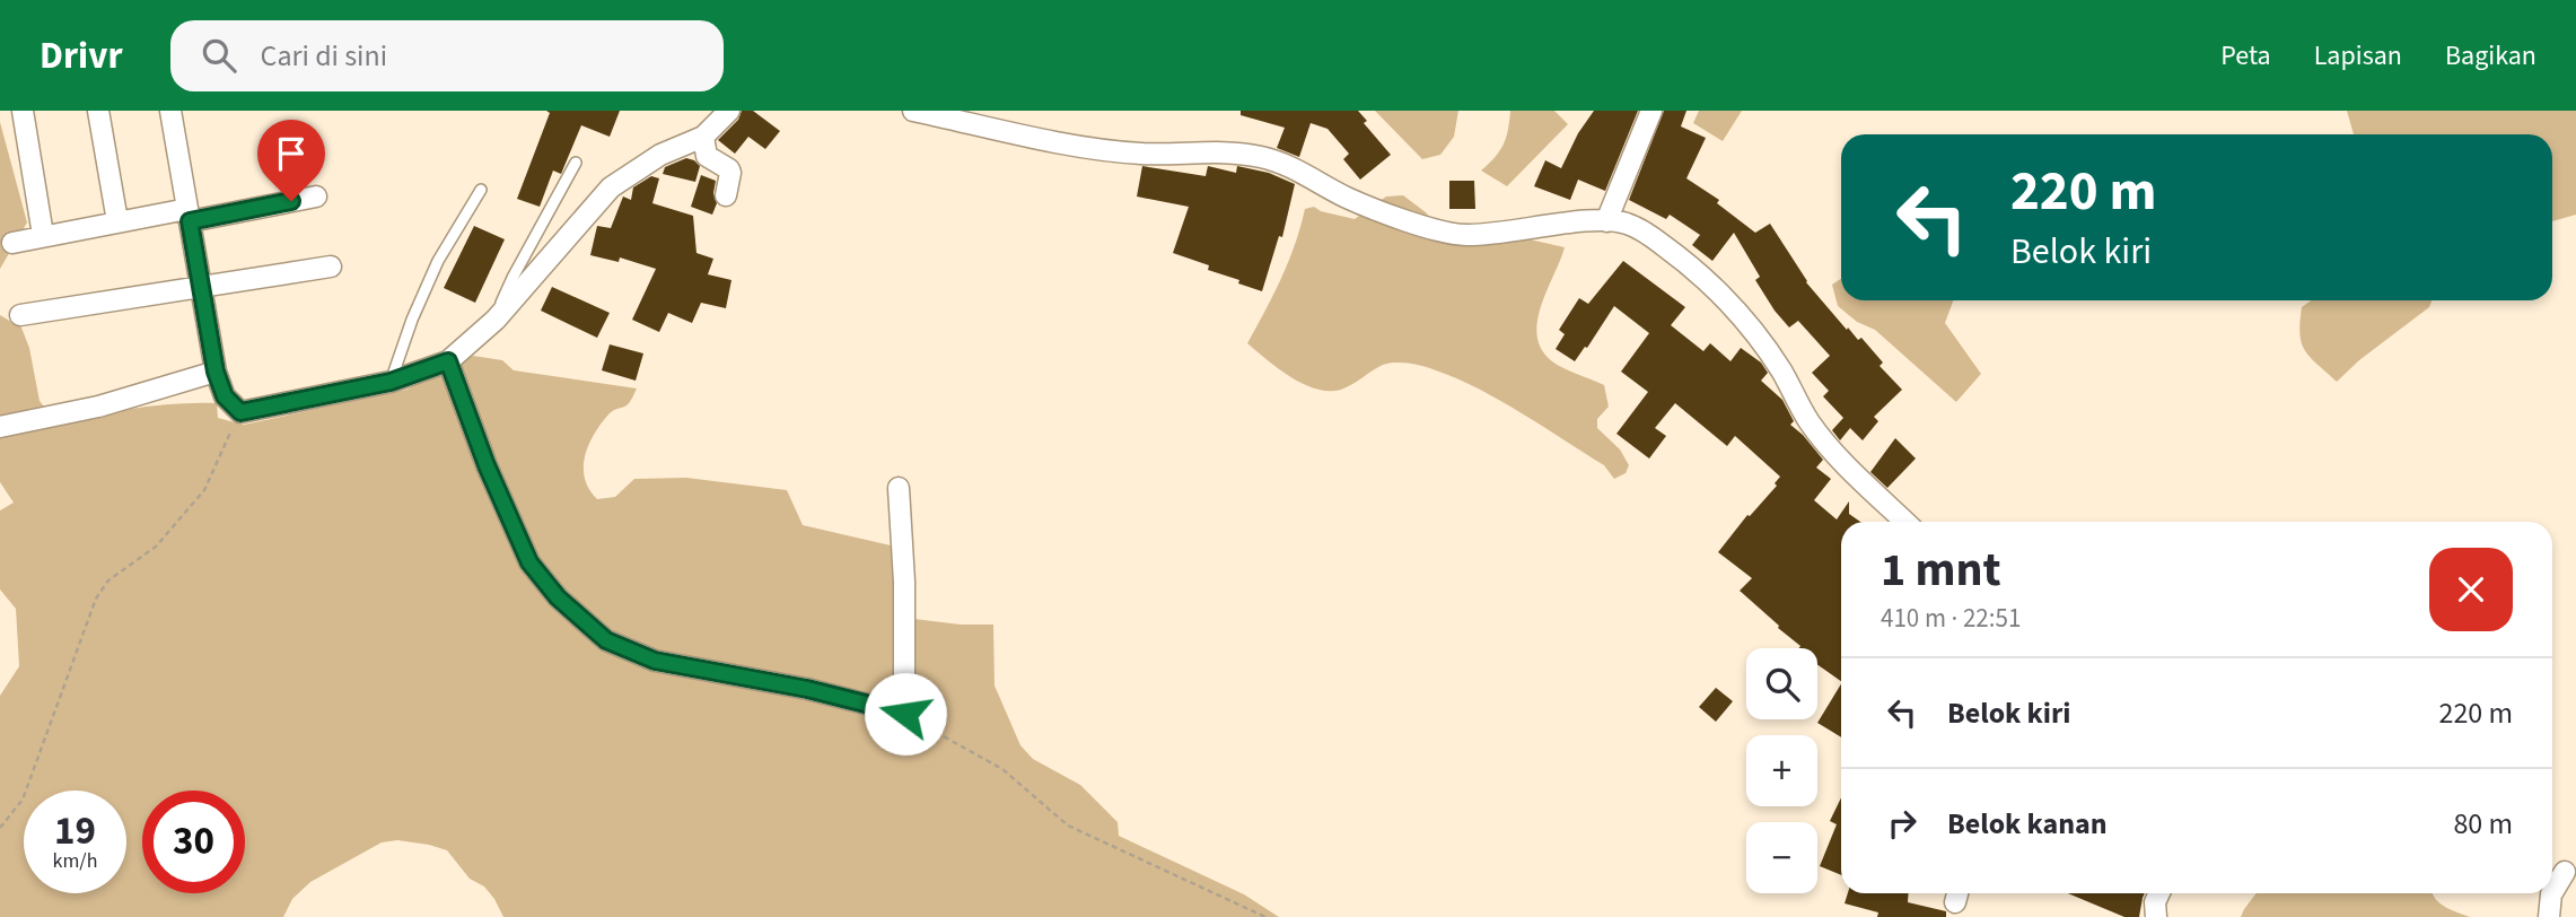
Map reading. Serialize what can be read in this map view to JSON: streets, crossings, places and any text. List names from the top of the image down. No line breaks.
{"page":{"header":"Drivr","search":"Cari di sini","nav":["Peta","Lapisan","Bagikan"],"turn":["220 m","Belok kiri"],"heading":["1 mnt","410 m · 22:51"],"map_buttons":["+","−"],"list":[{"name":"Belok kiri","value":"220 m"},{"name":"Belok kanan","value":"80 m"}],"speed":"19 km/h","limit":"30"}}
